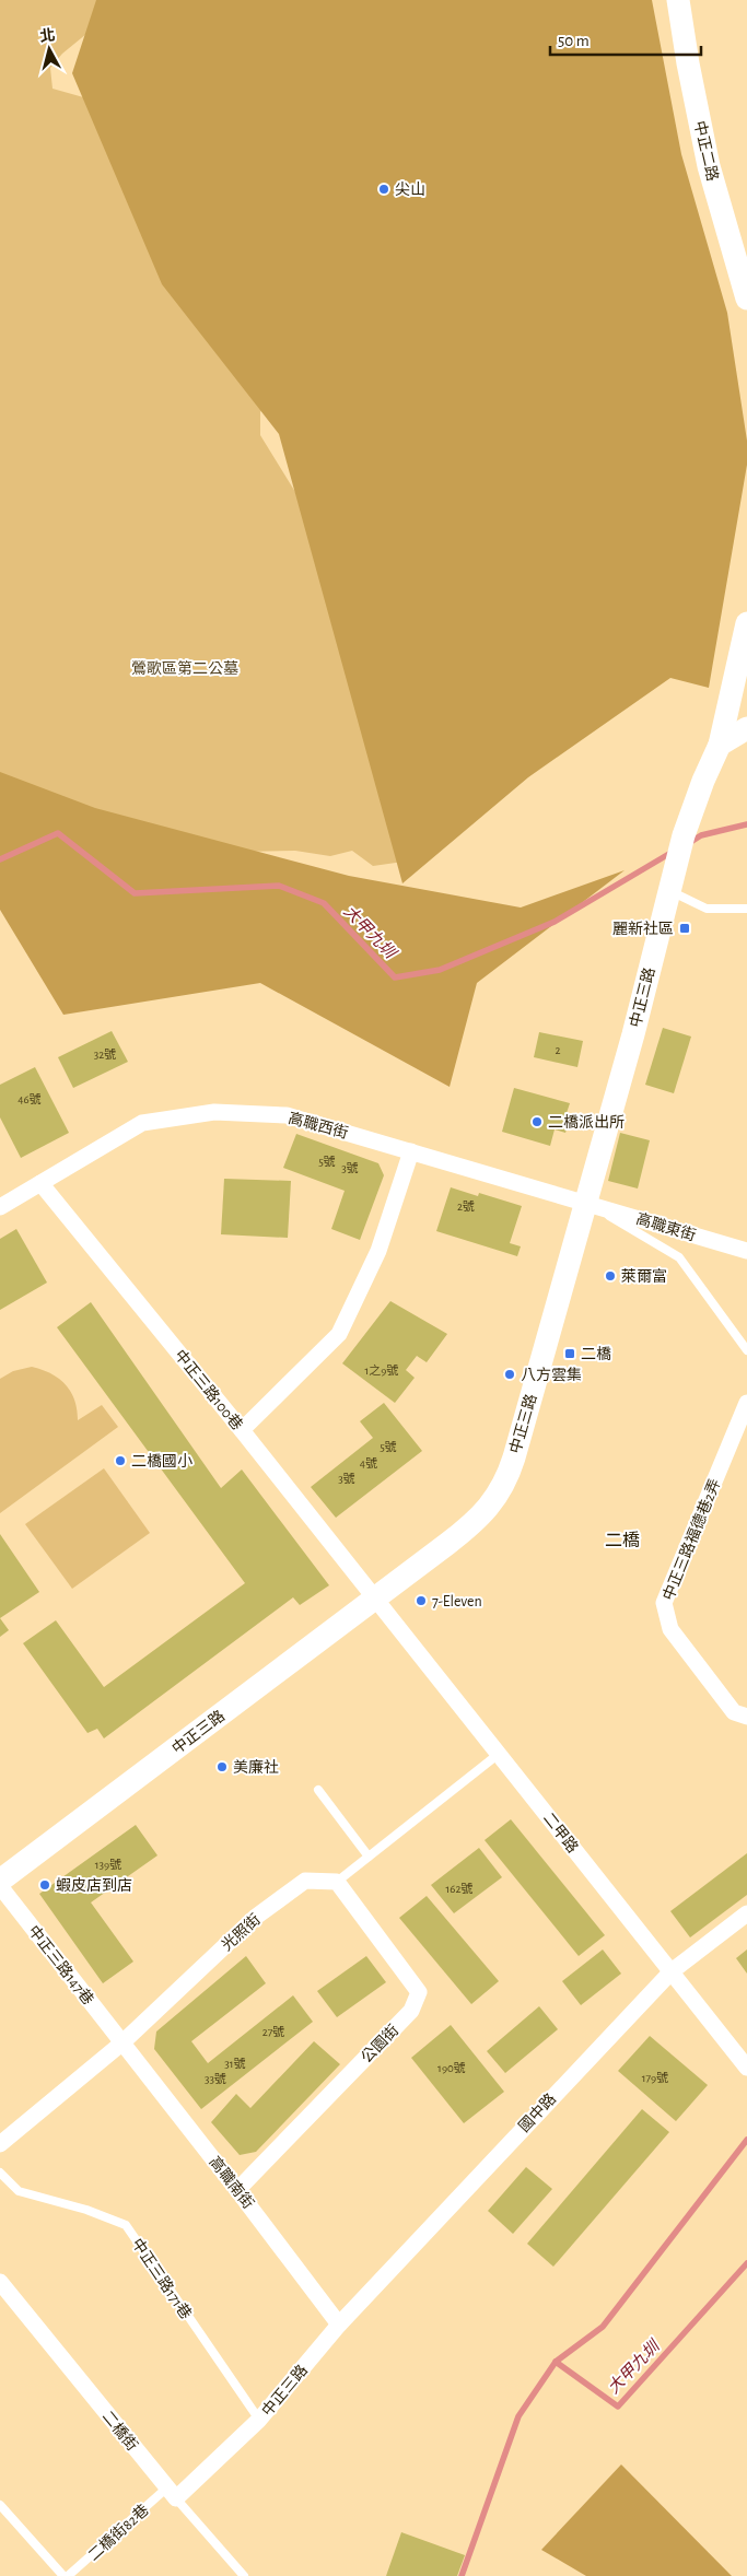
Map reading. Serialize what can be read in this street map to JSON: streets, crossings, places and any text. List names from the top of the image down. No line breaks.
{"streets":{"street":["中正二路","中正三路","高職西街","高職東街","中正三路100巷","中正三路福德巷2弄","二甲路","光照街","中正三路147巷","公園街","國中路","高職南街","二橋街"],"lane":["中正三路171巷","二橋街82巷"]},"crossings":[["中正三路","高職西街"],["中正三路","高職東街"],["中正三路","中正三路100巷"],["中正三路","二甲路"],["中正三路","國中路"],["中正三路","高職南街"],["中正三路","中正三路171巷"],["中正三路","二橋街"],["中正三路","二橋街82巷"],["高職西街","高職東街"],["高職西街","中正三路100巷"],["中正三路100巷","二甲路"],["二甲路","國中路"],["光照街","中正三路147巷"],["光照街","公園街"],["光照街","高職南街"],["中正三路147巷","高職南街"],["公園街","高職南街"],["國中路","高職南街"],["二橋街","二橋街82巷"]],"districts":["二橋"],"water":["大甲九圳"],"parks":["鶯歌區第二公墓"],"places":{"other":["尖山","二橋派出所","萊爾富","八方雲集","二橋國小","7-Eleven","美廉社","蝦皮店到店"],"transit":["麗新社區","二橋"]},"house_numbers":["2","32號","46號","5號","3號","2號","1之9號","5號","4號","3號","139號","162號","27號","31號","190號","179號","33號"],"scale_bar":"50 m","north":"top"}
